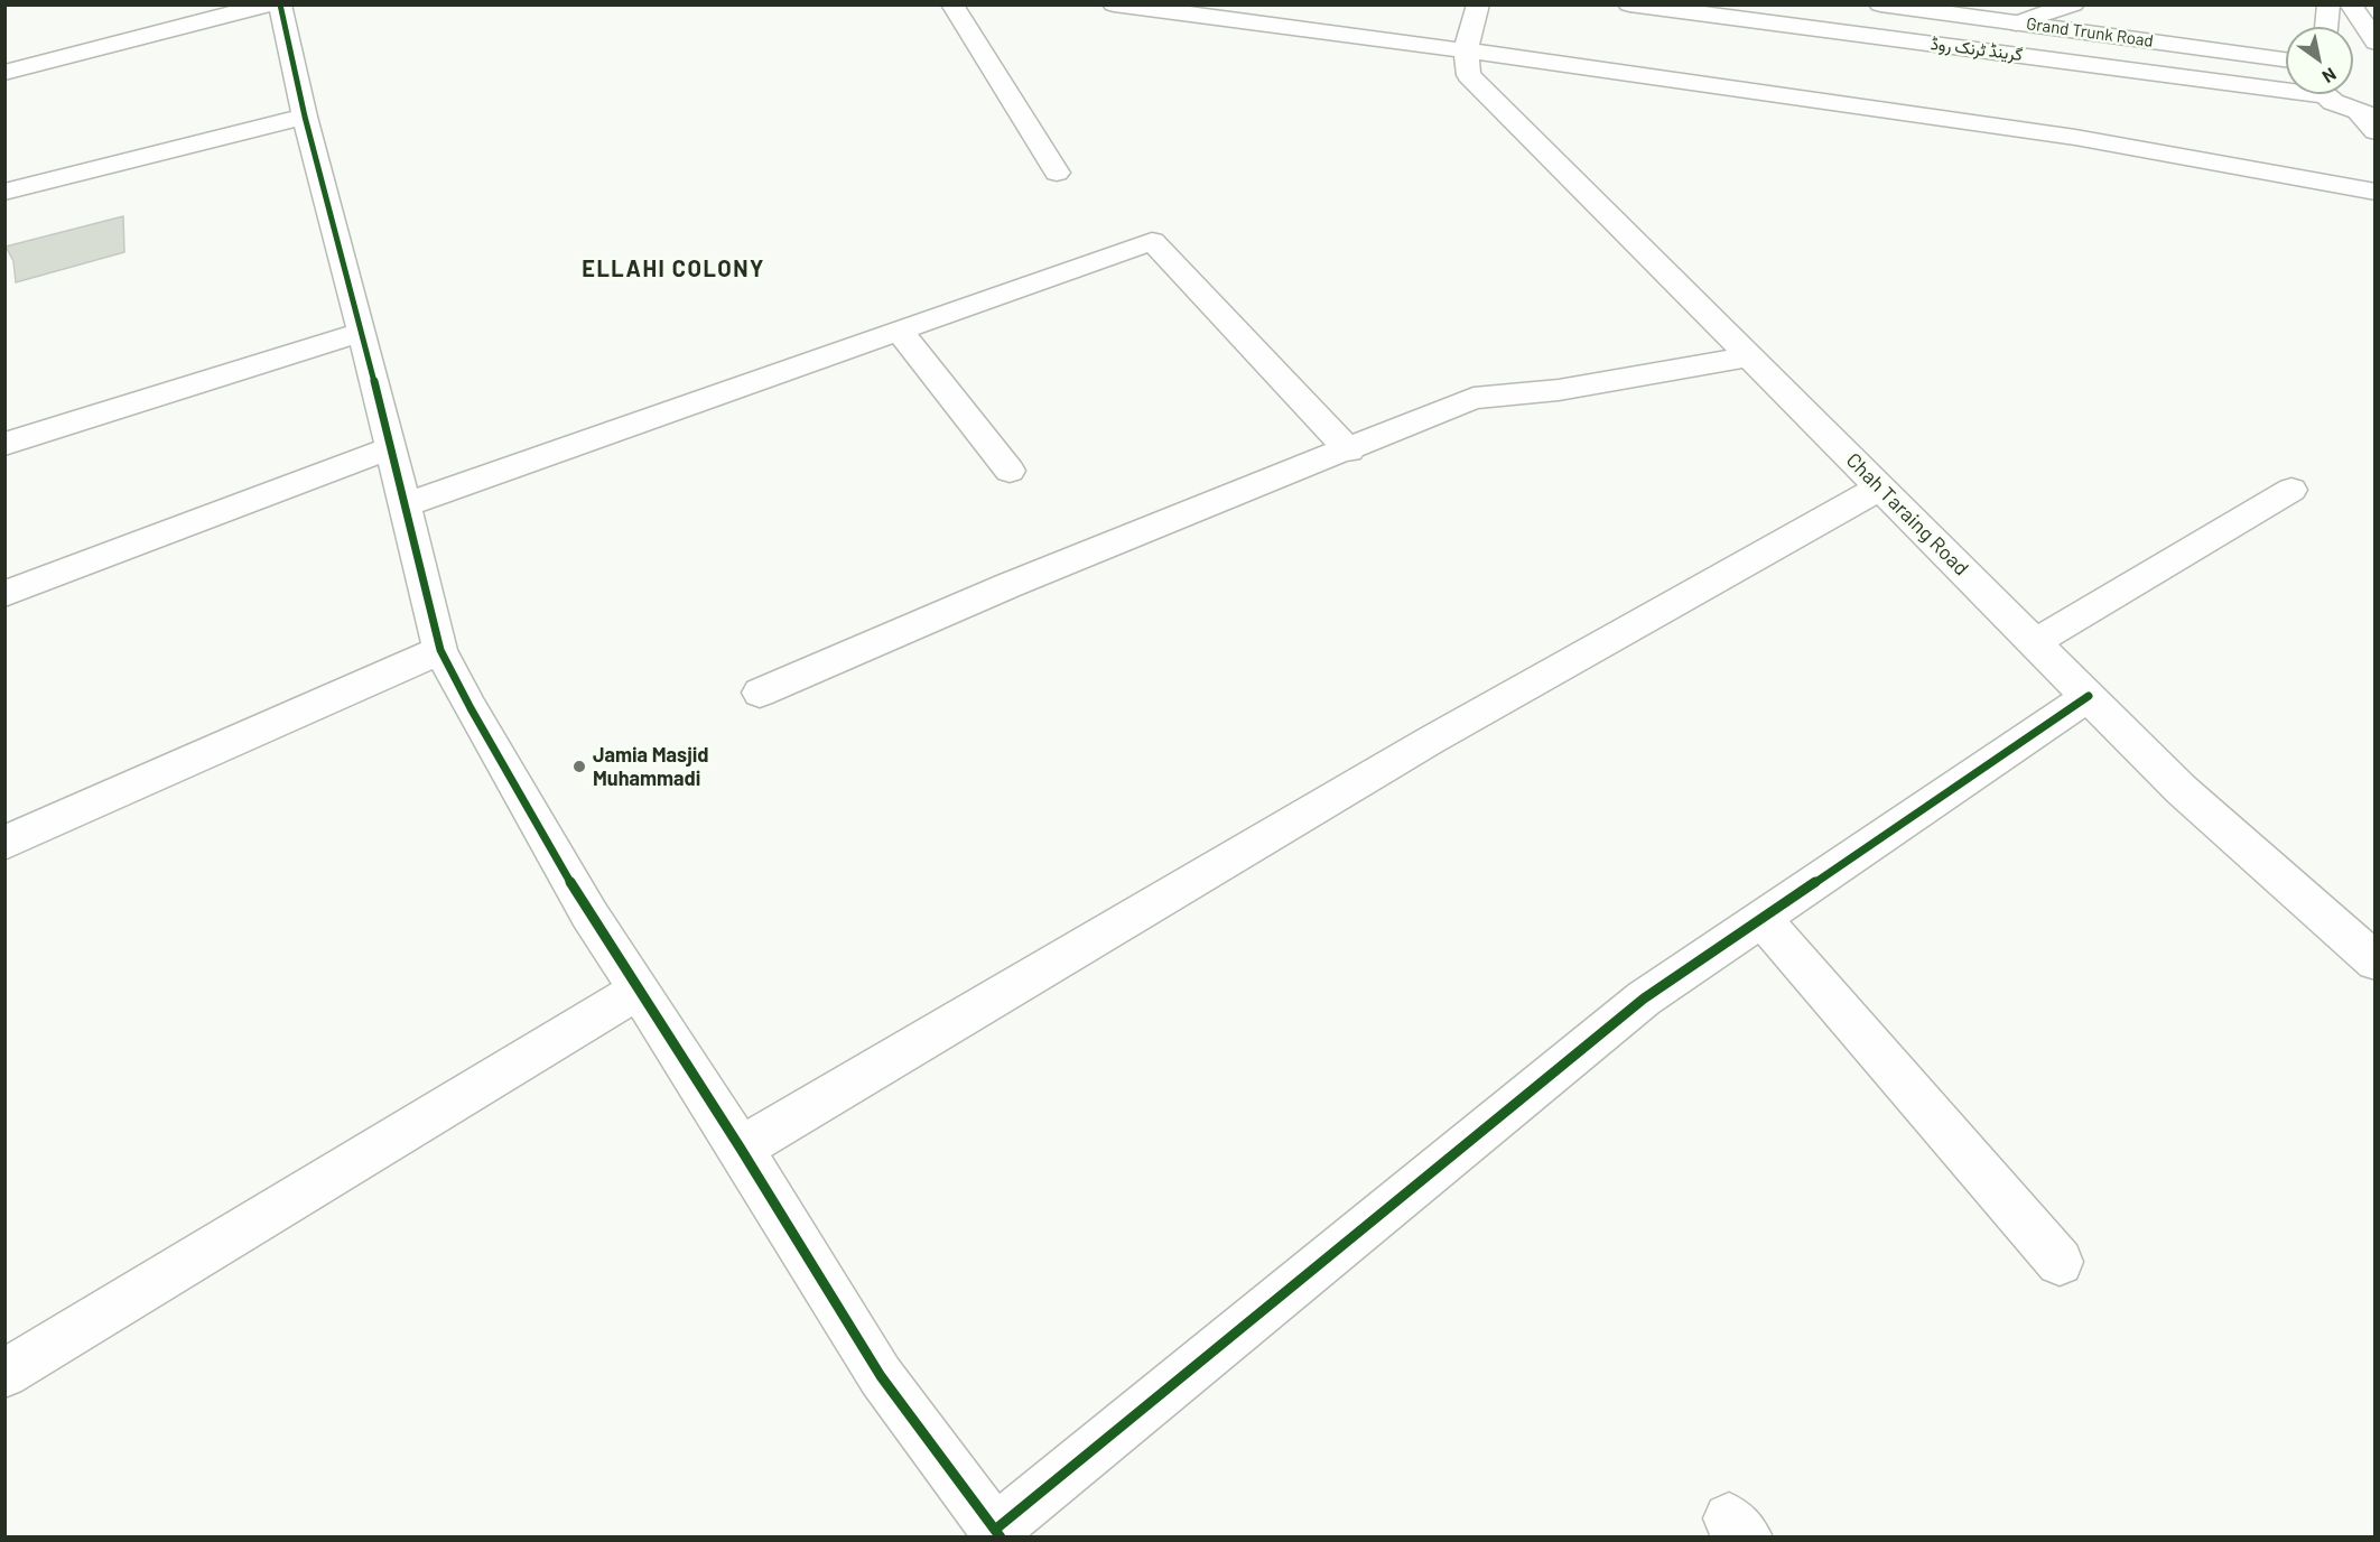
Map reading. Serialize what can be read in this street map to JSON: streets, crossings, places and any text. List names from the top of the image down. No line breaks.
{"streets":{"street":["Grand Trunk Road","گرینڈ ٹرنک روڈ","Chah Taraing Road"]},"districts":["ELLAHI COLONY"],"places":["Jamia Masjid Muhammadi"],"north":"bottom right"}
